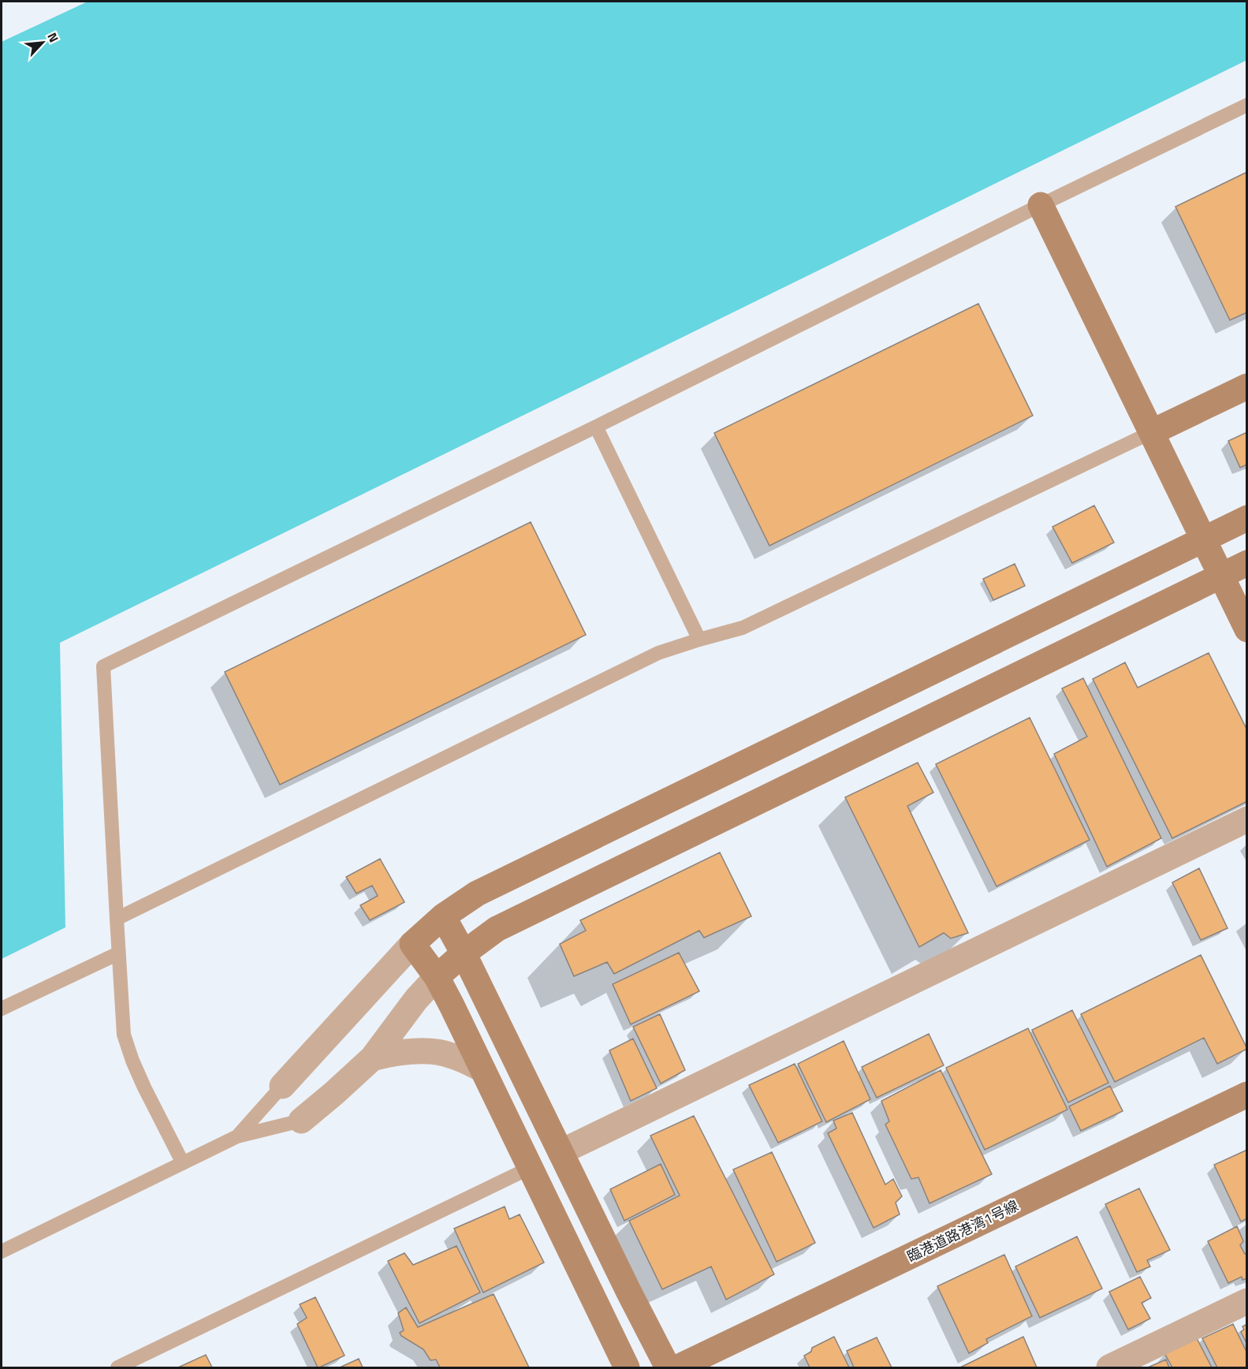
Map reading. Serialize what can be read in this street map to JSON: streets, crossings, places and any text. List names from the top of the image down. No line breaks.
{"streets":{"street":["臨港道路港湾1号線"]},"north":"top right"}
